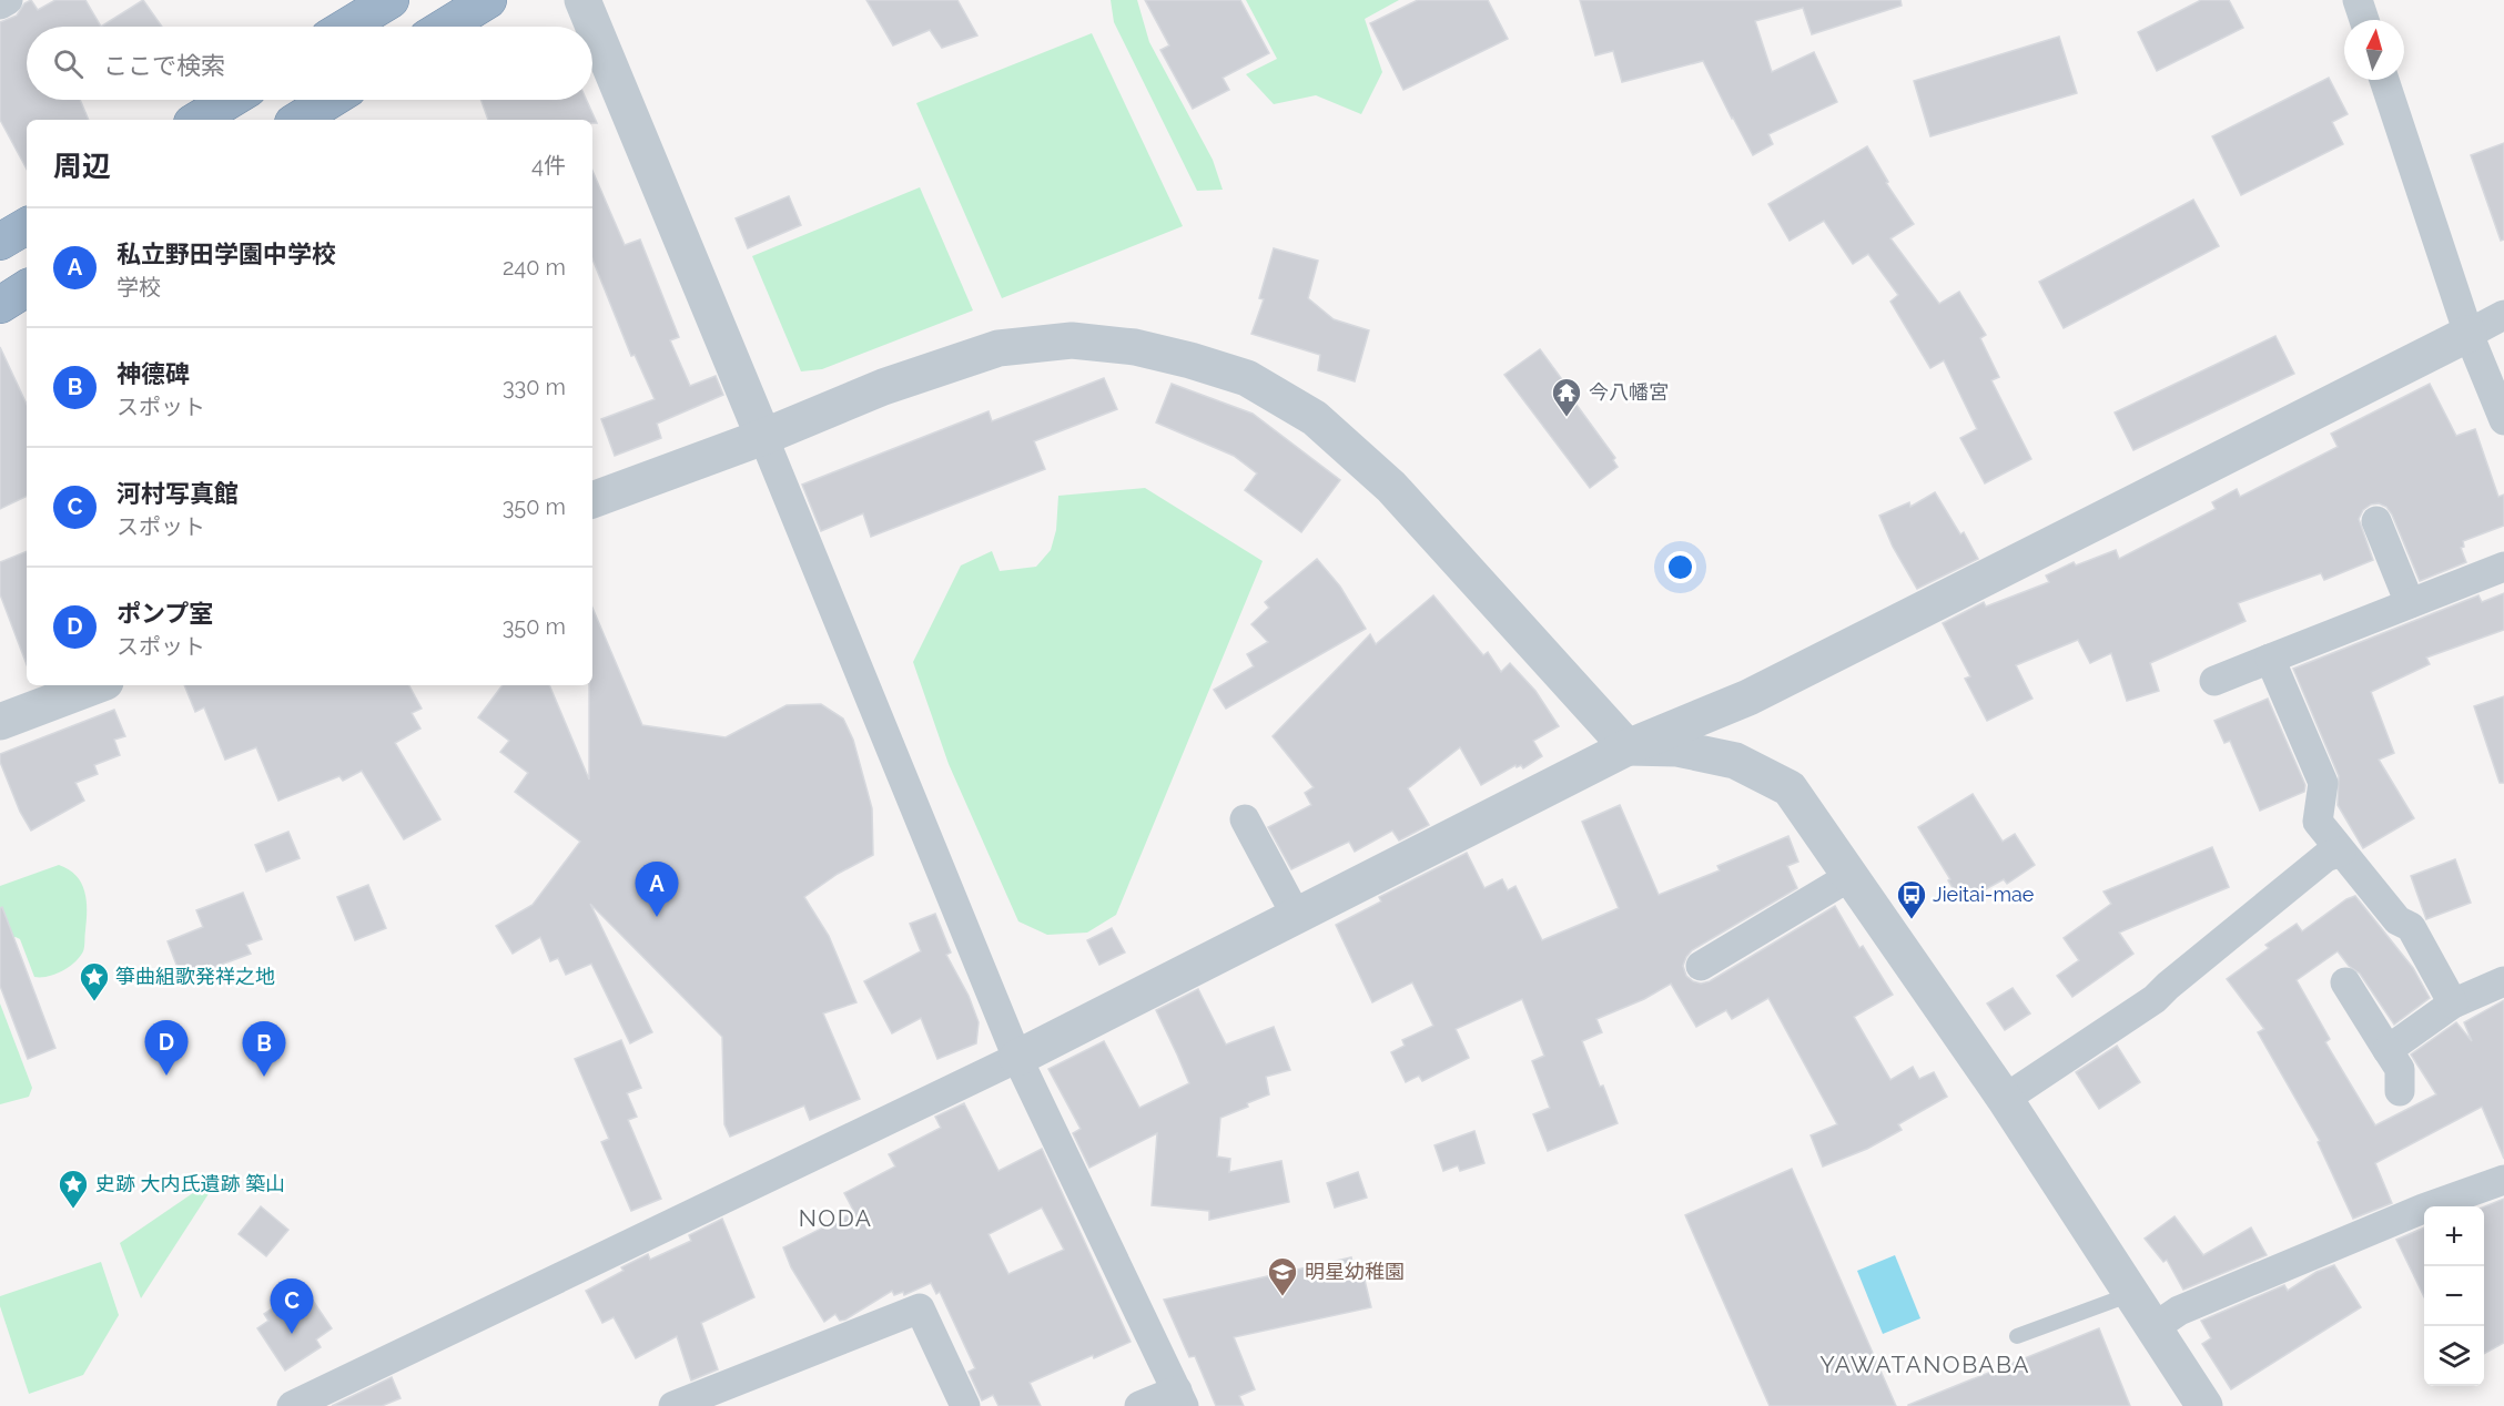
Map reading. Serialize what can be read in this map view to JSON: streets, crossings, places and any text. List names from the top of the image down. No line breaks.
{"districts":["NODA","YAWATANOBABA"],"places":{"temple":["今八幡宮"],"bus stop":["Jieitai-mae"],"place":["箏曲組歌発祥之地","史跡 大内氏遺跡 築山"],"school or university":["明星幼稚園"]},"north":"top","page":{"search":"ここで検索","heading":["周辺","4件"],"list":[{"mark":"A","name":"私立野田学園中学校","note":"学校","value":"240 m"},{"mark":"B","name":"神德碑","note":"スポット","value":"330 m"},{"mark":"C","name":"河村写真館","note":"スポット","value":"350 m"},{"mark":"D","name":"ポンプ室","note":"スポット","value":"350 m"}],"pins":["A","D","B","C"],"map_buttons":["+","−"]}}
